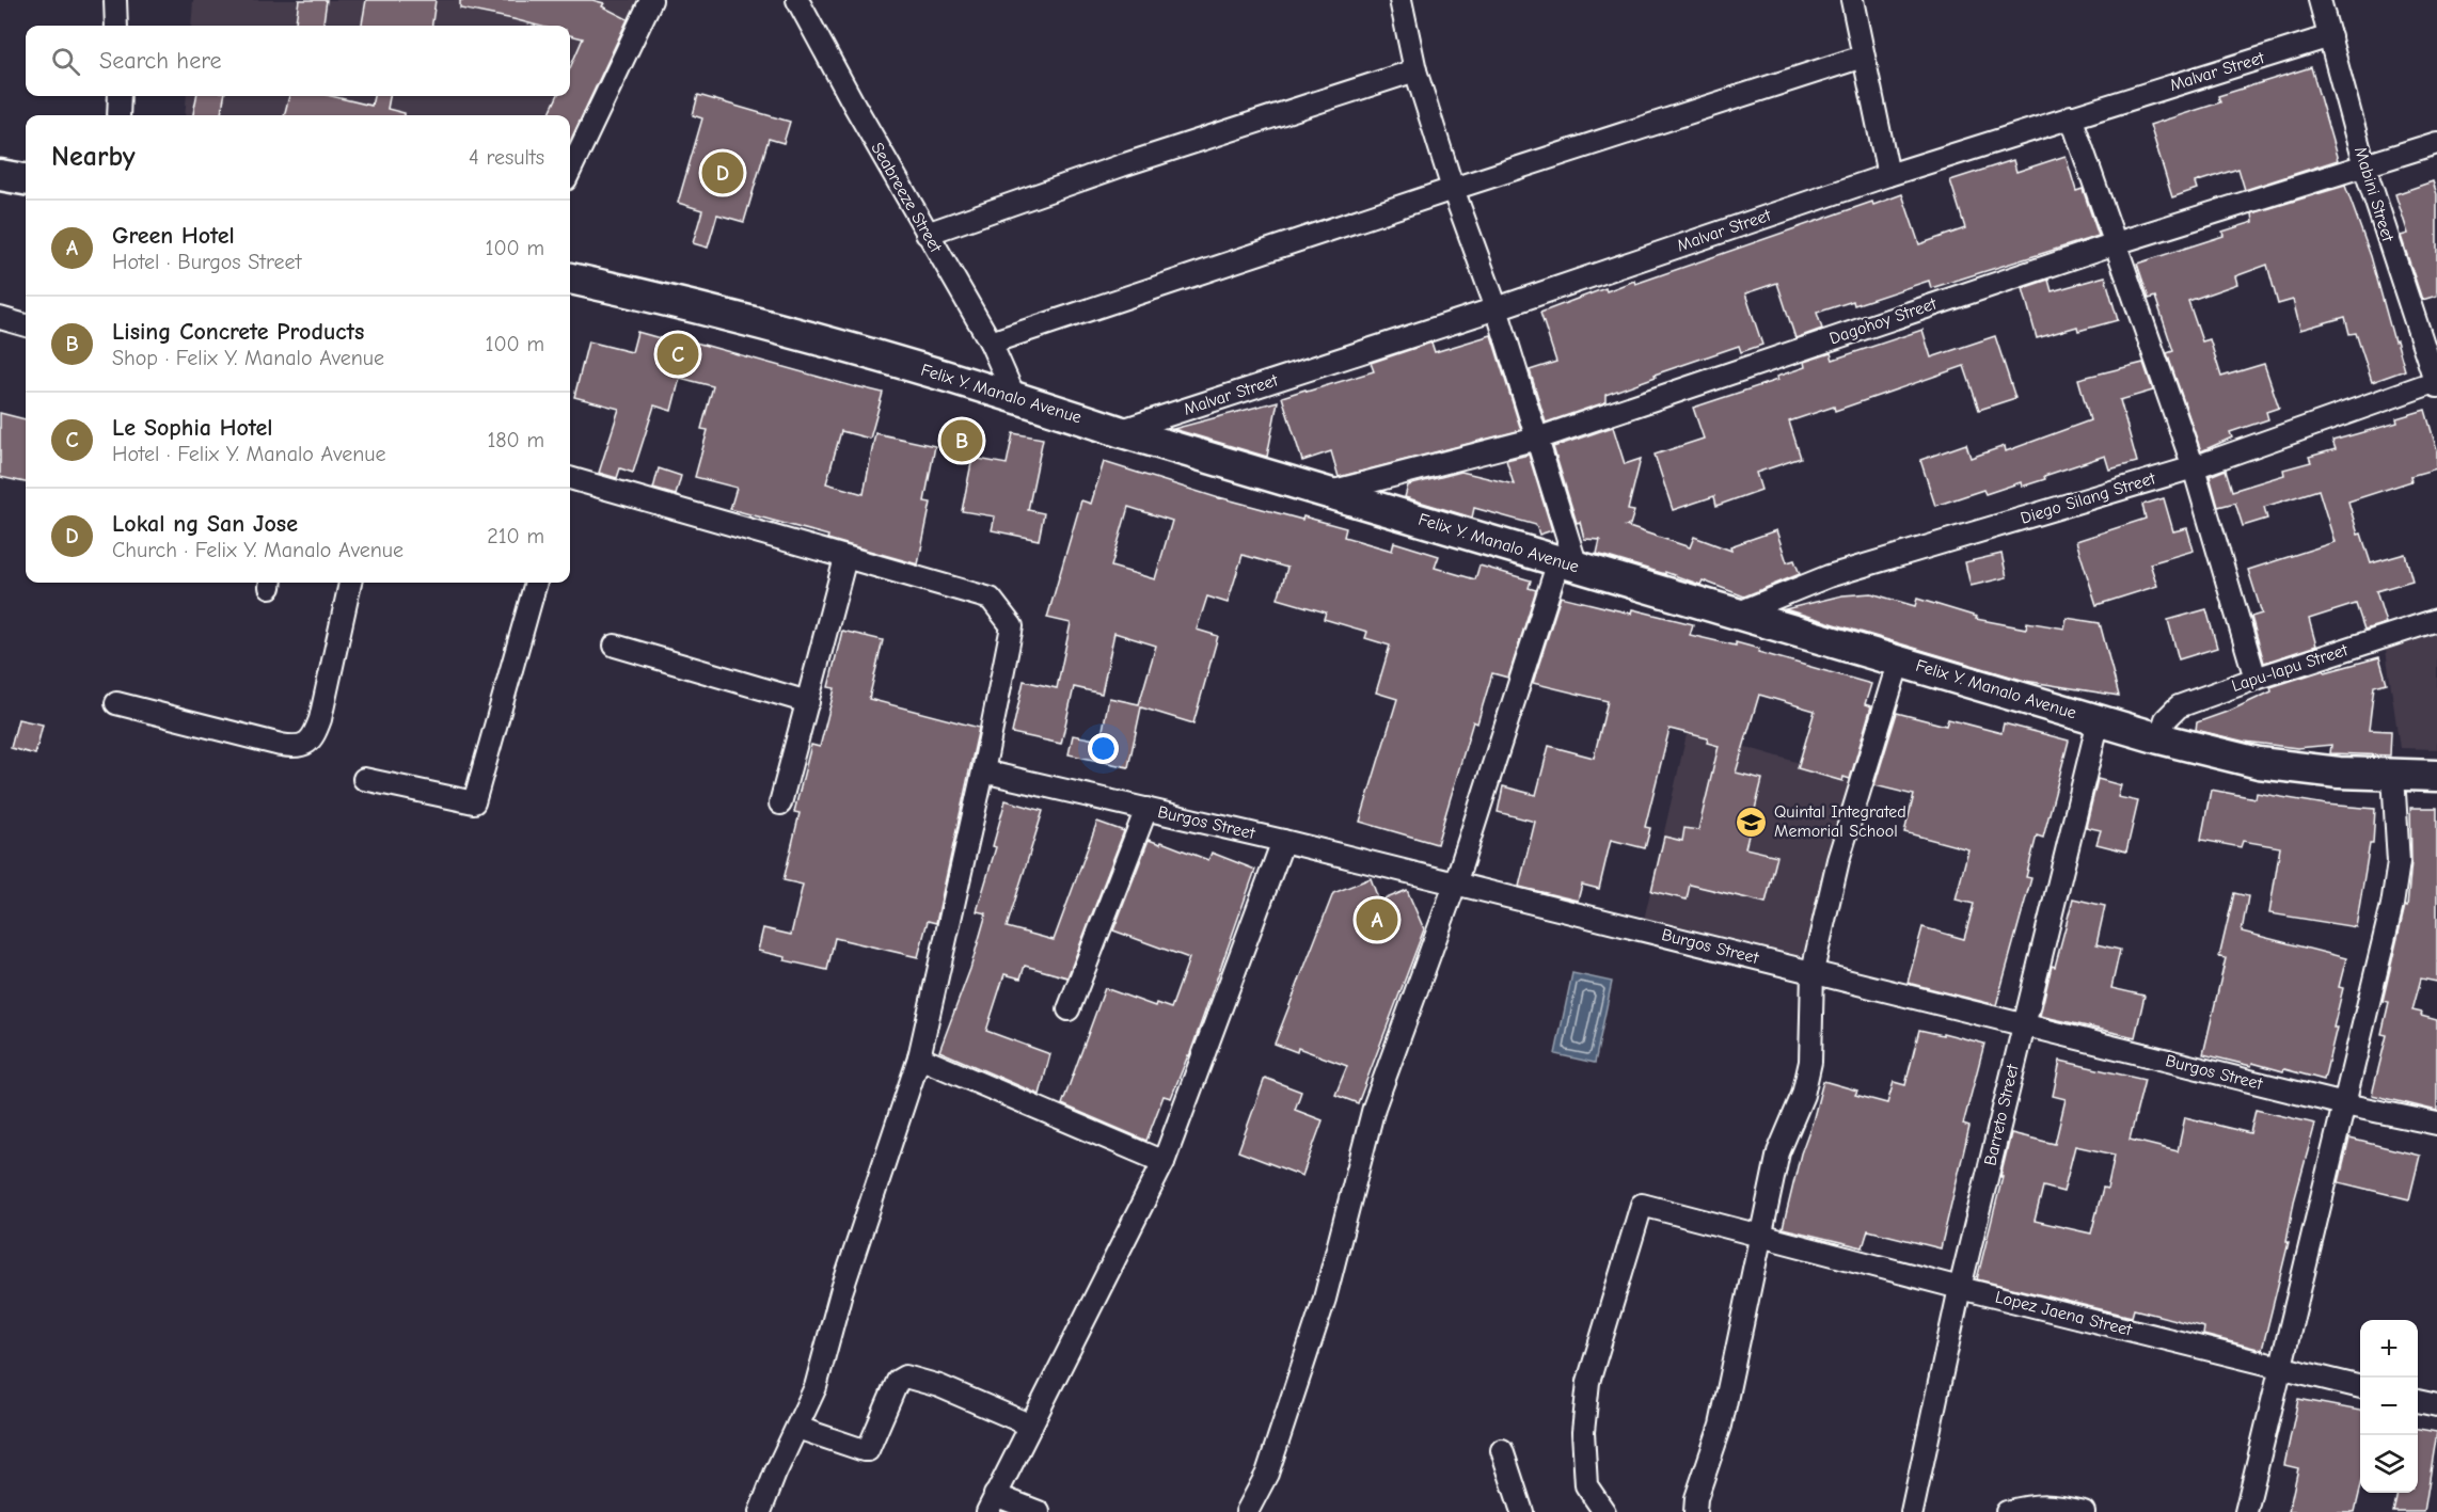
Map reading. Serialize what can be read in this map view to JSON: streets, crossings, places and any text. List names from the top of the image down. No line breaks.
{"streets":{"main road":["Felix Y. Manalo Avenue"],"street":["Malvar Street","Mabini Street","Seabreeze Street","Dagohoy Street","Diego Silang Street","Lapu-lapu Street","Burgos Street","Barreto Street","Lopez Jaena Street"]},"crossings":[["Malvar Street","Mabini Street"],["Malvar Street","Felix Y. Manalo Avenue"],["Mabini Street","Dagohoy Street"],["Mabini Street","Diego Silang Street"],["Seabreeze Street","Felix Y. Manalo Avenue"],["Dagohoy Street","Felix Y. Manalo Avenue"],["Felix Y. Manalo Avenue","Diego Silang Street"],["Felix Y. Manalo Avenue","Lapu-lapu Street"],["Felix Y. Manalo Avenue","Barreto Street"],["Burgos Street","Barreto Street"],["Barreto Street","Lopez Jaena Street"]],"places":{"school or university":["Quintal Integrated Memorial School"]},"page":{"search":"Search here","heading":["Nearby","4 results"],"pins":["D","C","B","A"],"list":[{"mark":"A","name":"Green Hotel","note":"Hotel · Burgos Street","value":"100 m"},{"mark":"B","name":"Lising Concrete Products","note":"Shop · Felix Y. Manalo Avenue","value":"100 m"},{"mark":"C","name":"Le Sophia Hotel","note":"Hotel · Felix Y. Manalo Avenue","value":"180 m"},{"mark":"D","name":"Lokal ng San Jose","note":"Church · Felix Y. Manalo Avenue","value":"210 m"}],"map_buttons":["+","−"]}}
